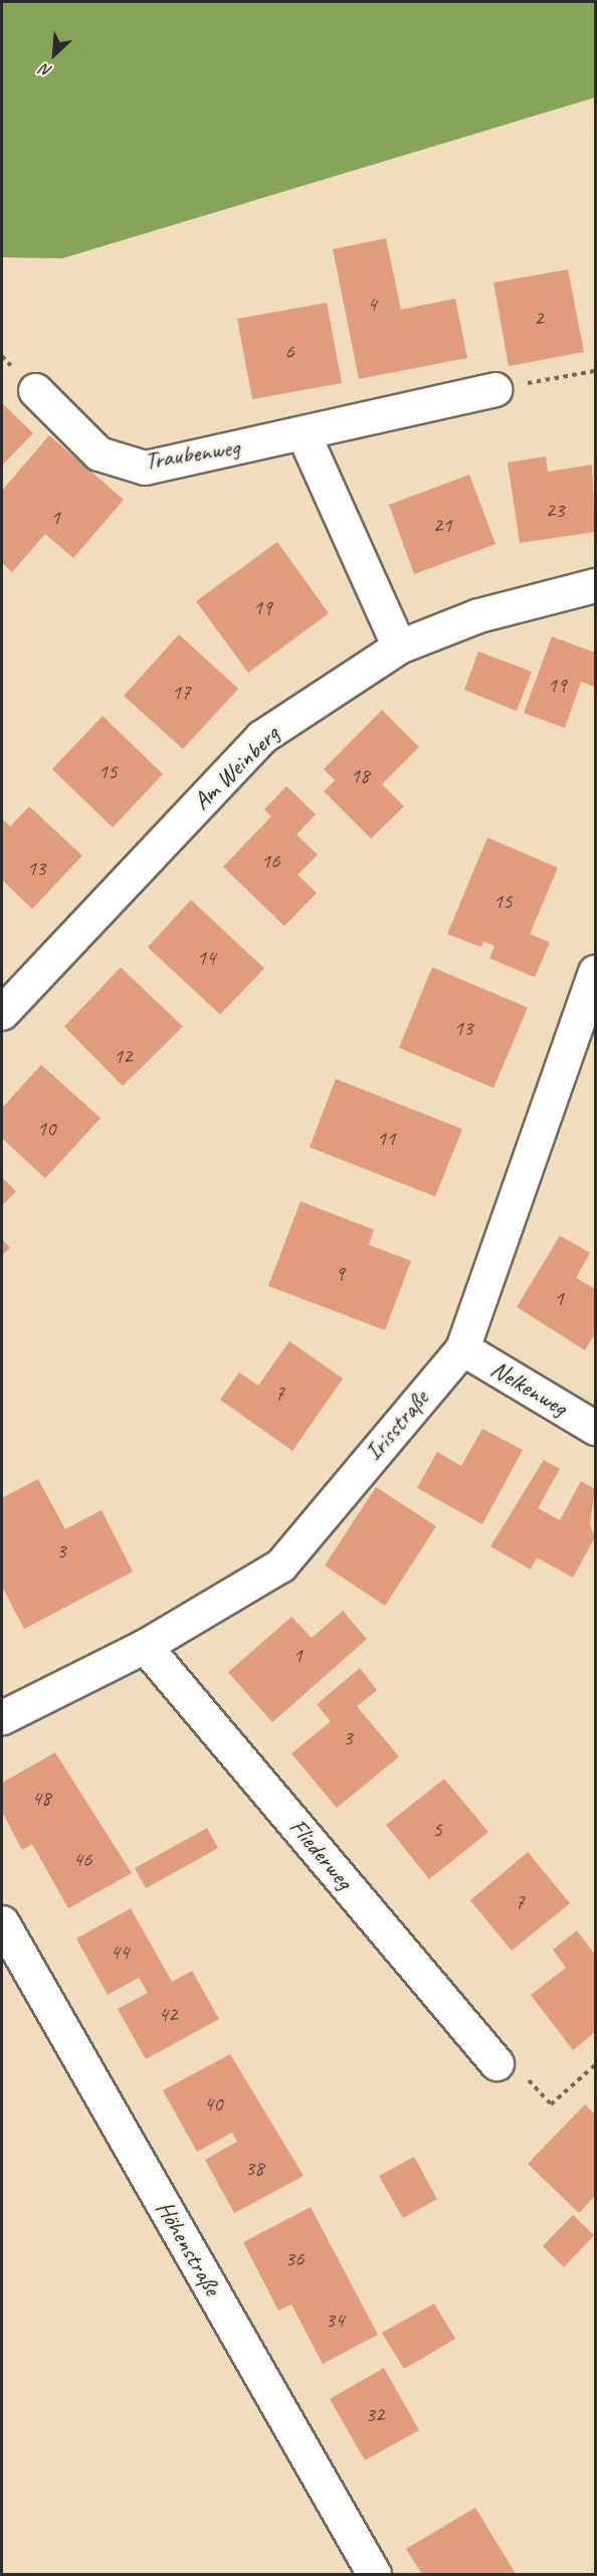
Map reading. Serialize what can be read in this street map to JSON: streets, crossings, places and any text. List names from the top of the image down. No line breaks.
{"streets":{"street":["Traubenweg","Am Weinberg","Nelkenweg","Irisstraße","Fliederweg","Höhenstraße"]},"crossings":[["Nelkenweg","Irisstraße"],["Irisstraße","Fliederweg"]],"house_numbers":["4","2","6","23","1","21","19","19","17","15","18","16","13","15","14","13","12","10","11","9","1","7","3","1","3","48","5","46","7","44","42","40","38","36","34","32"],"north":"bottom left"}
